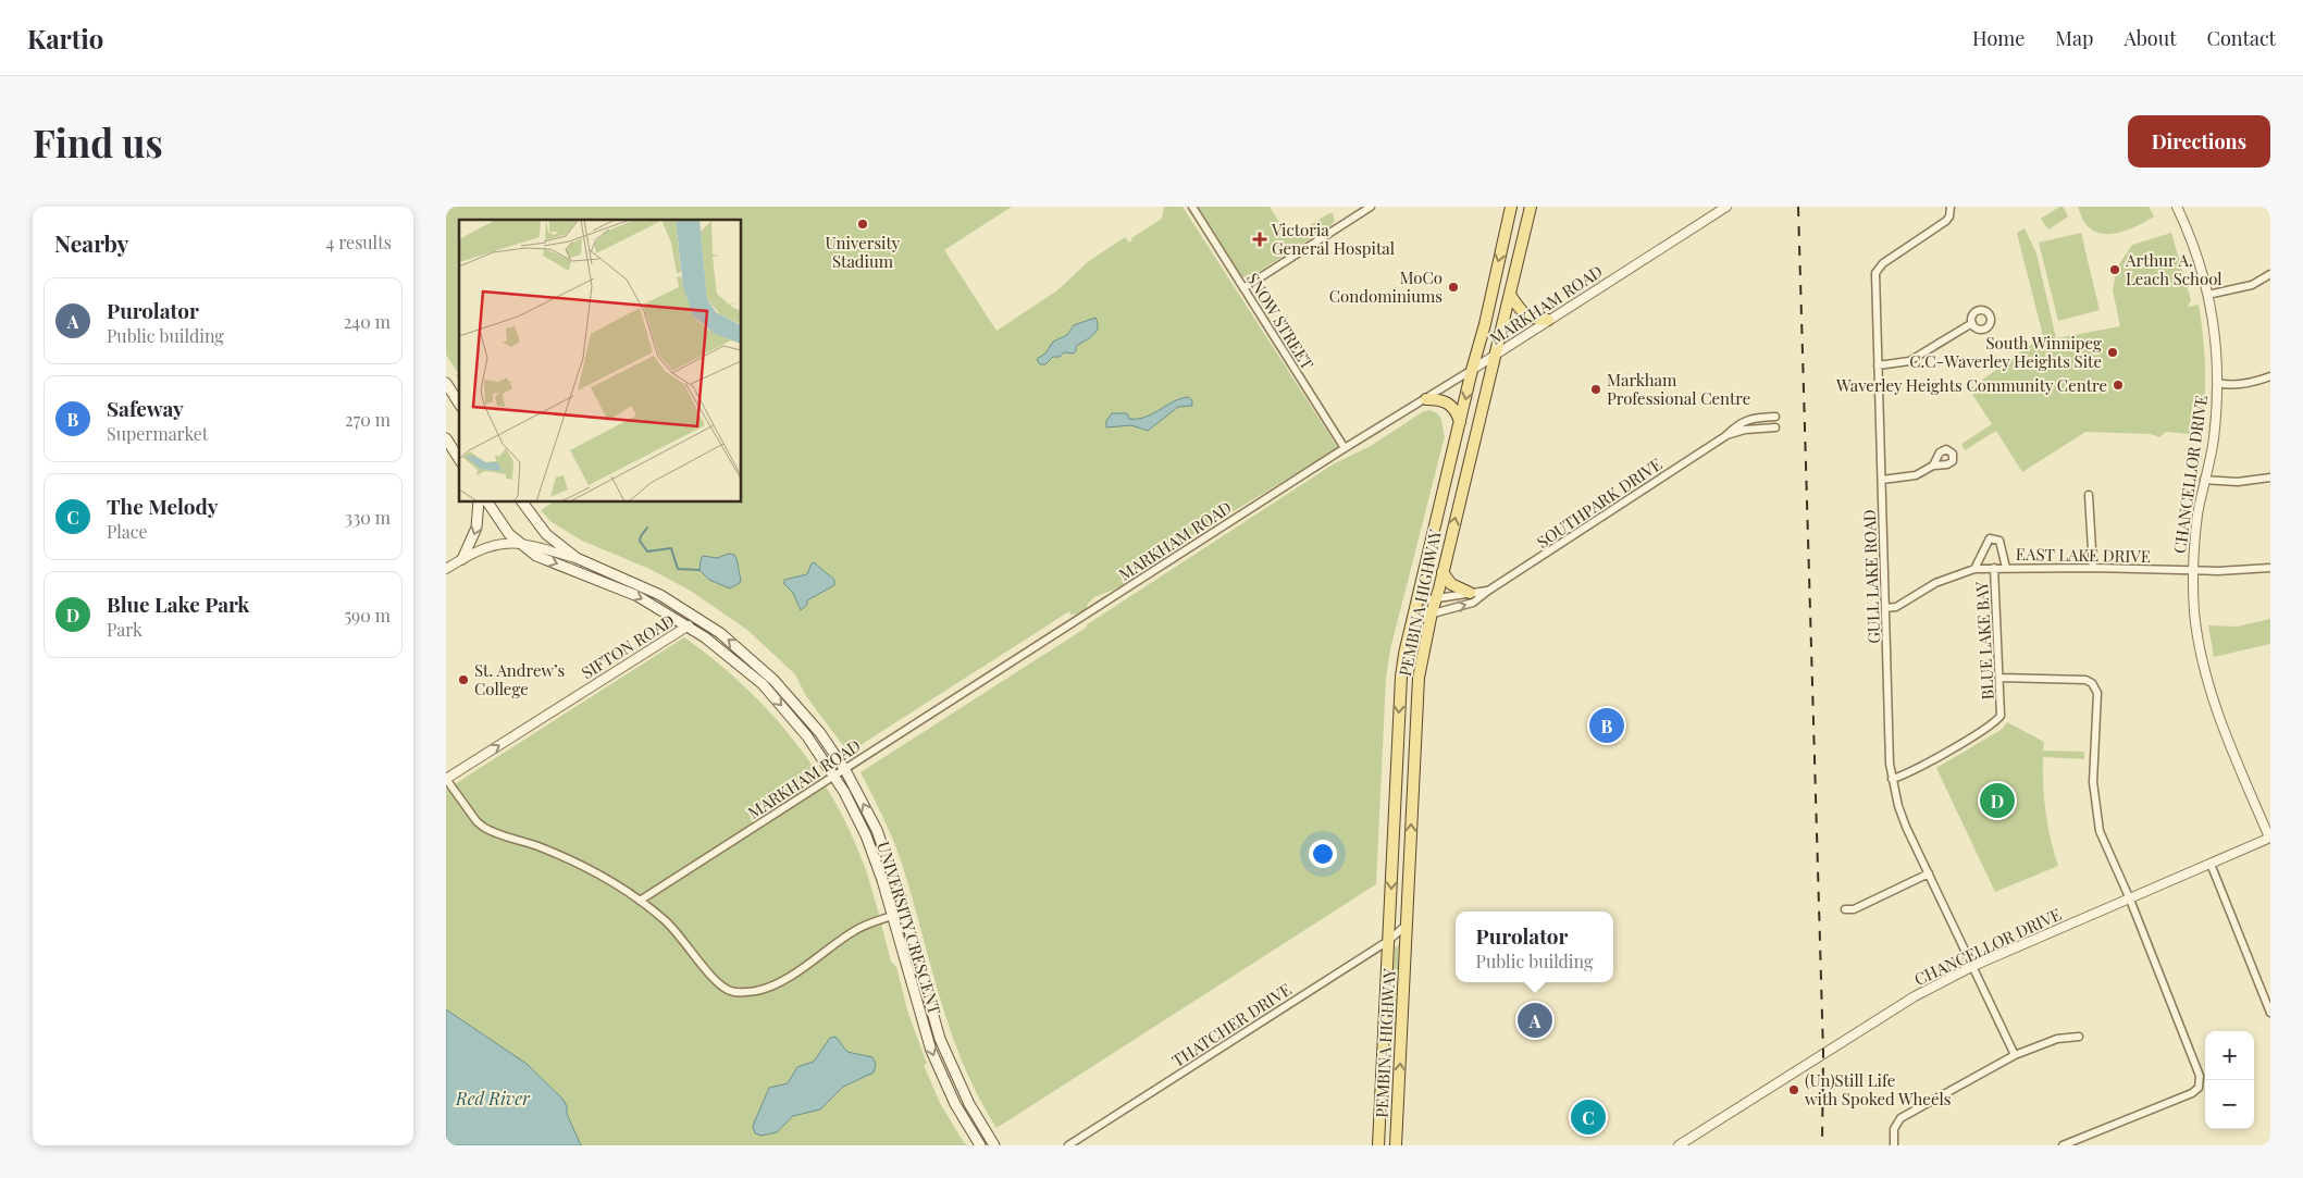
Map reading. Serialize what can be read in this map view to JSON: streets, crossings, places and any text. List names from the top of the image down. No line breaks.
{"streets":{"main road":["PEMBINA HIGHWAY","UNIVERSITY CRESCENT"],"street":["MARKHAM ROAD","SNOW STREET","CHANCELLOR DRIVE","SOUTHPARK DRIVE","EAST LAKE DRIVE","GULL LAKE ROAD","BLUE LAKE BAY","SIFTON ROAD","THATCHER DRIVE"]},"crossings":[["MARKHAM ROAD","SNOW STREET"],["MARKHAM ROAD","PEMBINA HIGHWAY"],["MARKHAM ROAD","UNIVERSITY CRESCENT"],["CHANCELLOR DRIVE","EAST LAKE DRIVE"],["CHANCELLOR DRIVE","GULL LAKE ROAD"],["SOUTHPARK DRIVE","PEMBINA HIGHWAY"],["EAST LAKE DRIVE","GULL LAKE ROAD"],["EAST LAKE DRIVE","BLUE LAKE BAY"],["GULL LAKE ROAD","BLUE LAKE BAY"],["PEMBINA HIGHWAY","THATCHER DRIVE"],["SIFTON ROAD","UNIVERSITY CRESCENT"]],"one_way":["SIFTON ROAD"],"water":["Red River"],"places":{"other":["University Stadium","Arthur A. Leach School","MoCo Condominiums","South Winnipeg C.C-Waverley Heights Site","Waverley Heights Community Centre","Markham Professional Centre","St. Andrew’s College","(Un)Still Life with Spoked Wheels"],"health":["Victoria General Hospital"]},"page":{"header":"Kartio","nav":["Home","Map","About","Contact"],"buttons":"Directions","title":"Find us","heading":["Nearby","4 results"],"list":[{"mark":"A","name":"Purolator","note":"Public building","value":"240 m"},{"mark":"B","name":"Safeway","note":"Supermarket","value":"270 m"},{"mark":"C","name":"The Melody","note":"Place","value":"330 m"},{"mark":"D","name":"Blue Lake Park","note":"Park","value":"590 m"}],"pins":["B","D","A","C"],"popup":["Purolator","Public building"],"map_buttons":["+","−"]}}
